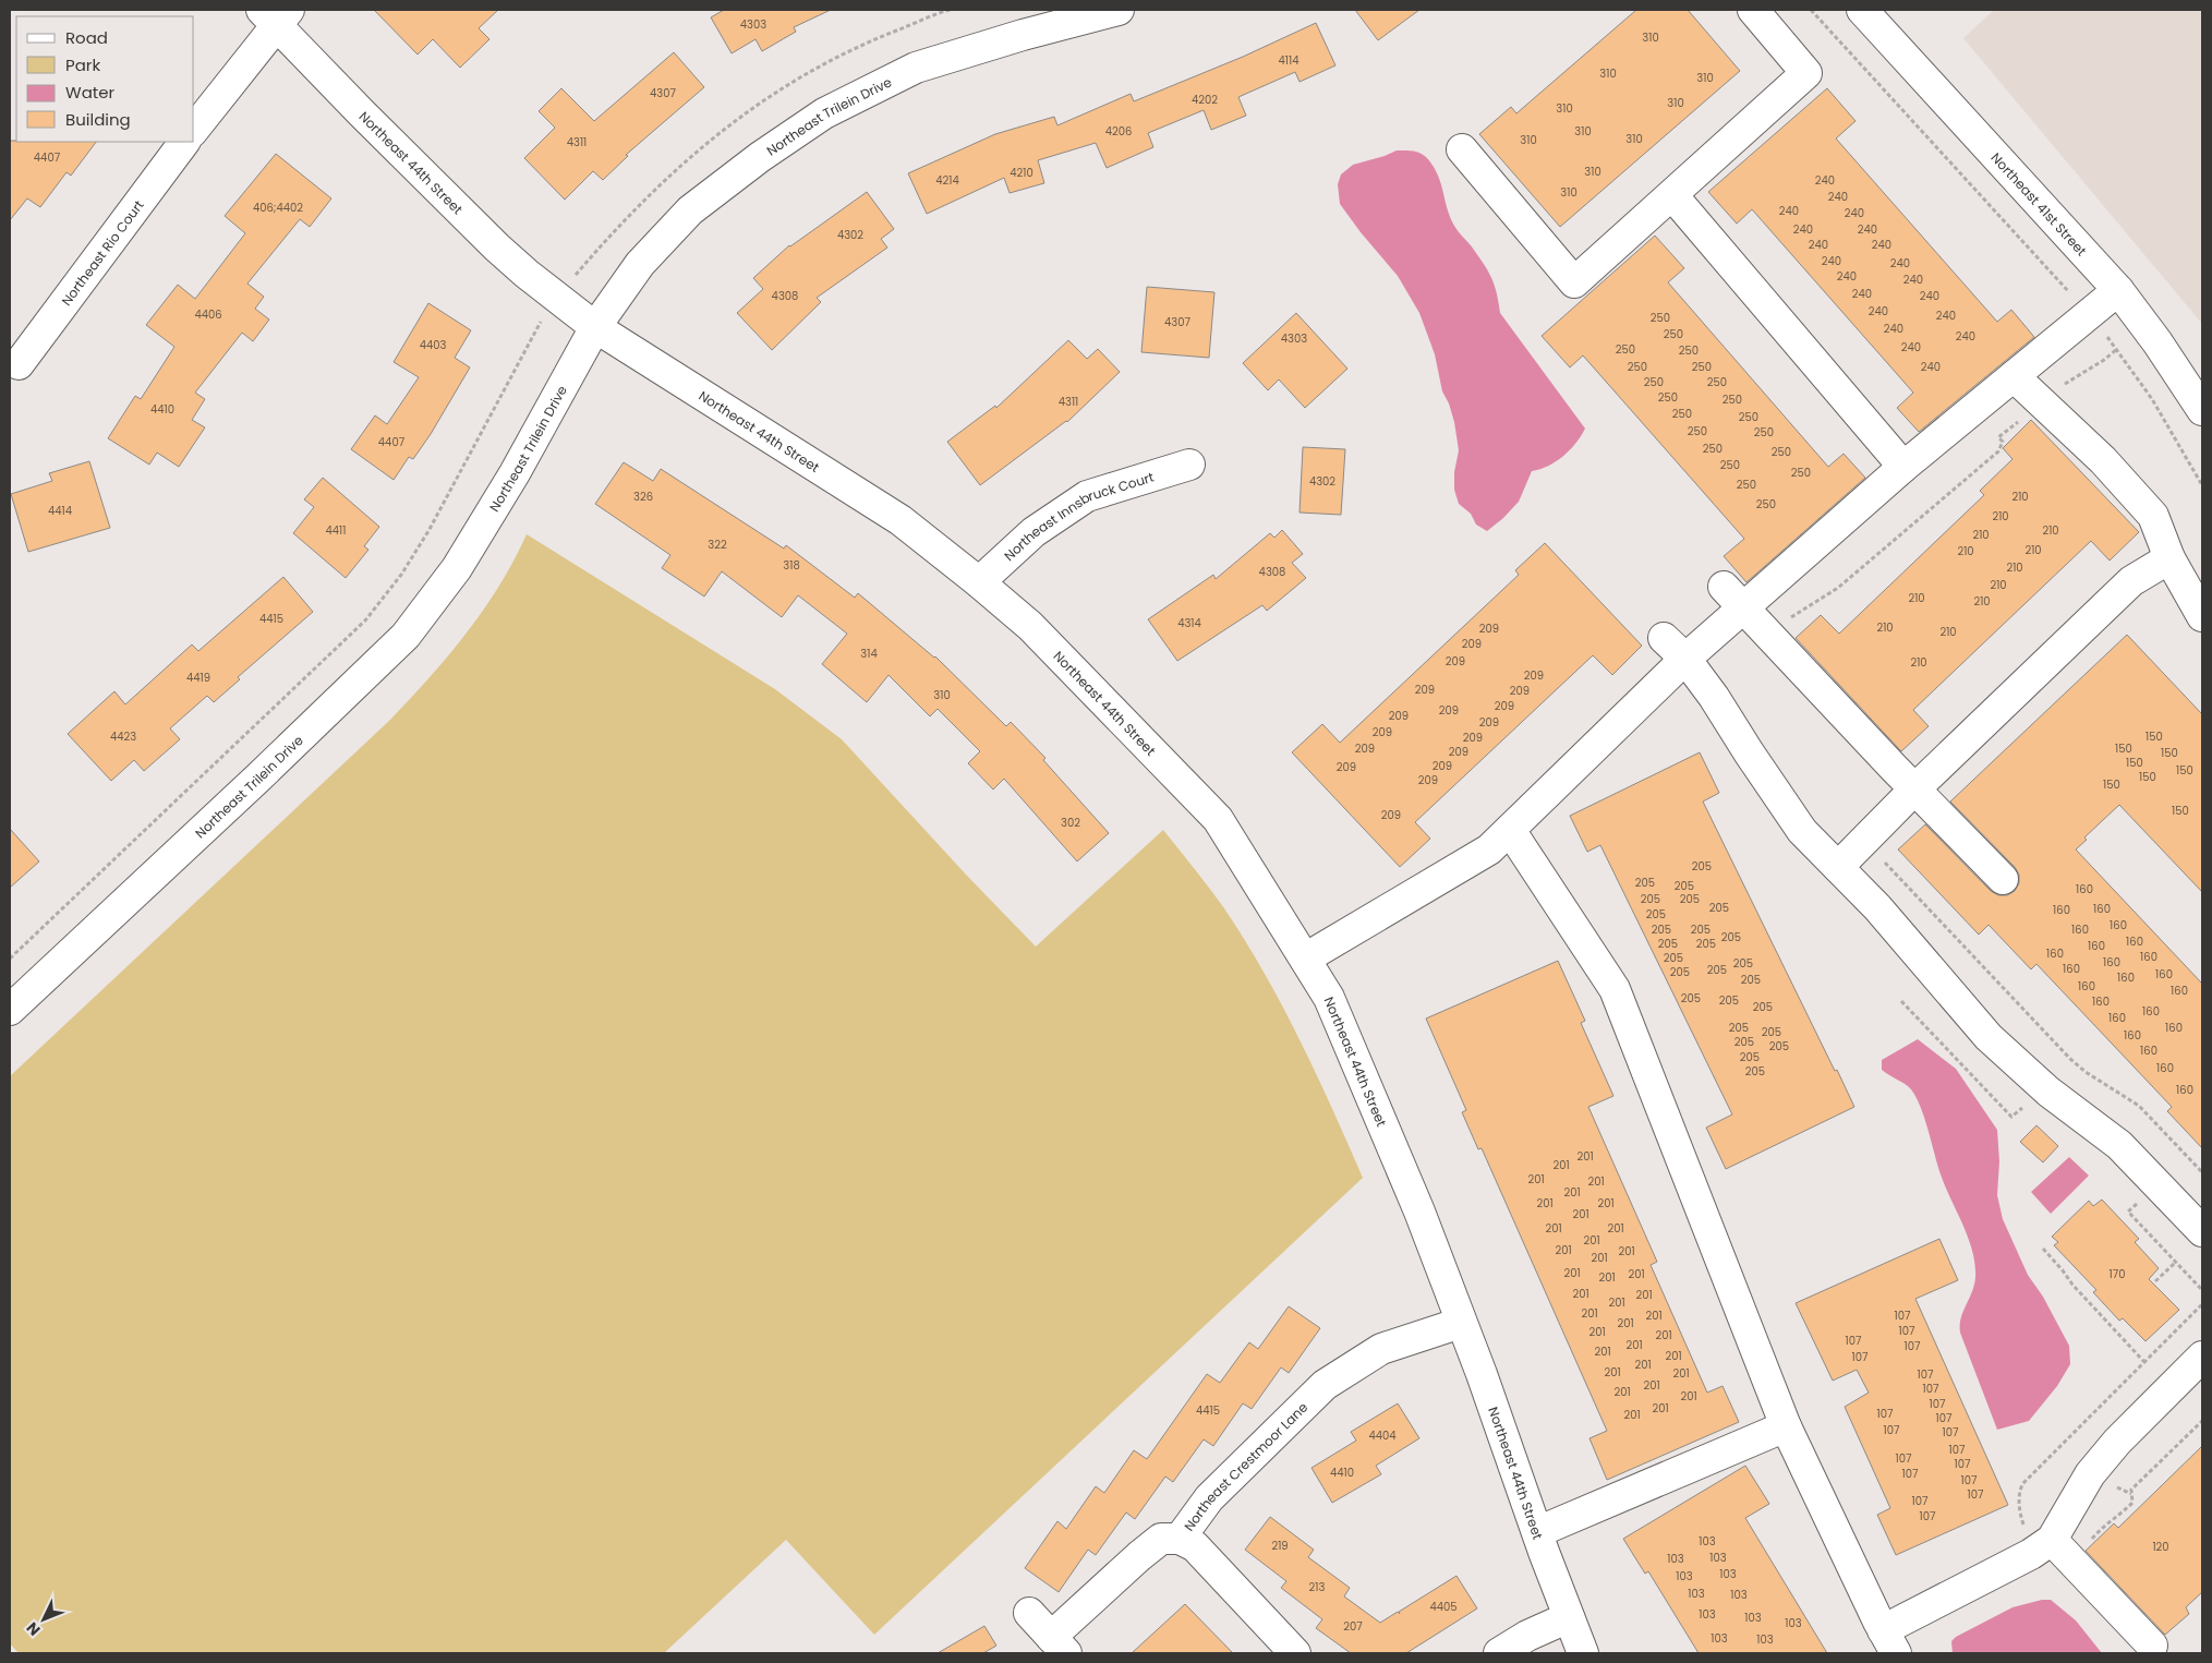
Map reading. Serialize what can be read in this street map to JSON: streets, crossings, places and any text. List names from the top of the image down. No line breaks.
{"streets":{"street":["Northeast Trilein Drive","Northeast 44th Street","Northeast 41st Street","Northeast Rio Court","Northeast Innsbruck Court","Northeast Crestmoor Lane"]},"crossings":[["Northeast Trilein Drive","Northeast 44th Street"],["Northeast 44th Street","Northeast Innsbruck Court"],["Northeast 44th Street","Northeast Crestmoor Lane"]],"house_numbers":["4303","310","4114","310","310","4307","4202","310","310","4206","310","310","310","4311","4407","310","4210","4214","240","310","240","406;4402","240","240","240","240","4302","240","240","240","240","240","240","240","4308","240","240","4406","240","250","4307","240","250","240","4303","4403","240","250","250","250","250","240","250","250","250","250","4311","4410","250","250","250","250","4407","250","250","250","250","4302","250","326","210","250","4414","210","4411","210","210","322","210","210","318","210","4308","210","210","210","4415","4314","210","209","210","209","314","209","210","209","4419","209","209","310","209","209","209","209","209","4423","150","209","209","150","209","150","150","209","209","150","150","209","150","150","209","302","205","205","205","160","205","205","205","160","160","205","160","205","205","160","205","160","205","205","160","160","160","205","160","205","160","205","205","160","160","205","160","160","205","205","160","205","160","160","205","160","205","160","205","205","160","205","160","205","160","201","201","201","201","201","201","201","201","201","201","201","201","201","201","201","201","170","201","201","201","201","201","201","107","201","107","201","201","107","201","107","201","201","107","201","201","201","107","201","107","201","201","107","201","4415","107","201","107","107","107","4404","107","107","107","4410","107","107","107","107","107","103","219","120","103","103","103","103","213","103","103","4405","103","103","103","207","103","103"],"legend":["Road","Park","Water","Building"],"north":"bottom left"}
